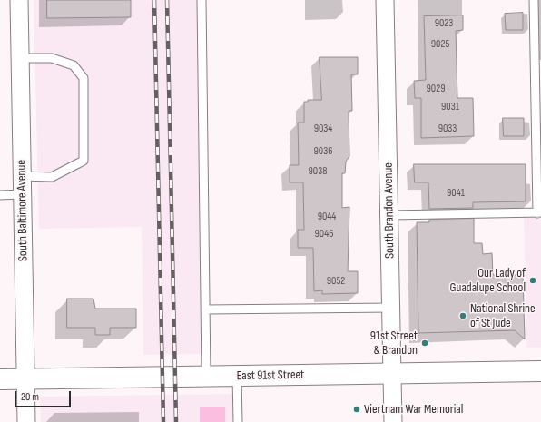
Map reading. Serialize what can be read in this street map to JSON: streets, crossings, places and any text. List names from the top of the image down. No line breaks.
{"streets":{"street":["South Baltimore Avenue","South Brandon Avenue","East 91st Street"]},"crossings":[["South Baltimore Avenue","East 91st Street"],["South Brandon Avenue","East 91st Street"]],"places":["Our Lady of Guadalupe School","National Shrine of St Jude","91st Street & Brandon","Viertnam War Memorial"],"house_numbers":["9023","9025","9029","9031","9034","9033","9036","9038","9041","9044","9046","9052"],"scale_bar":"20 m"}
